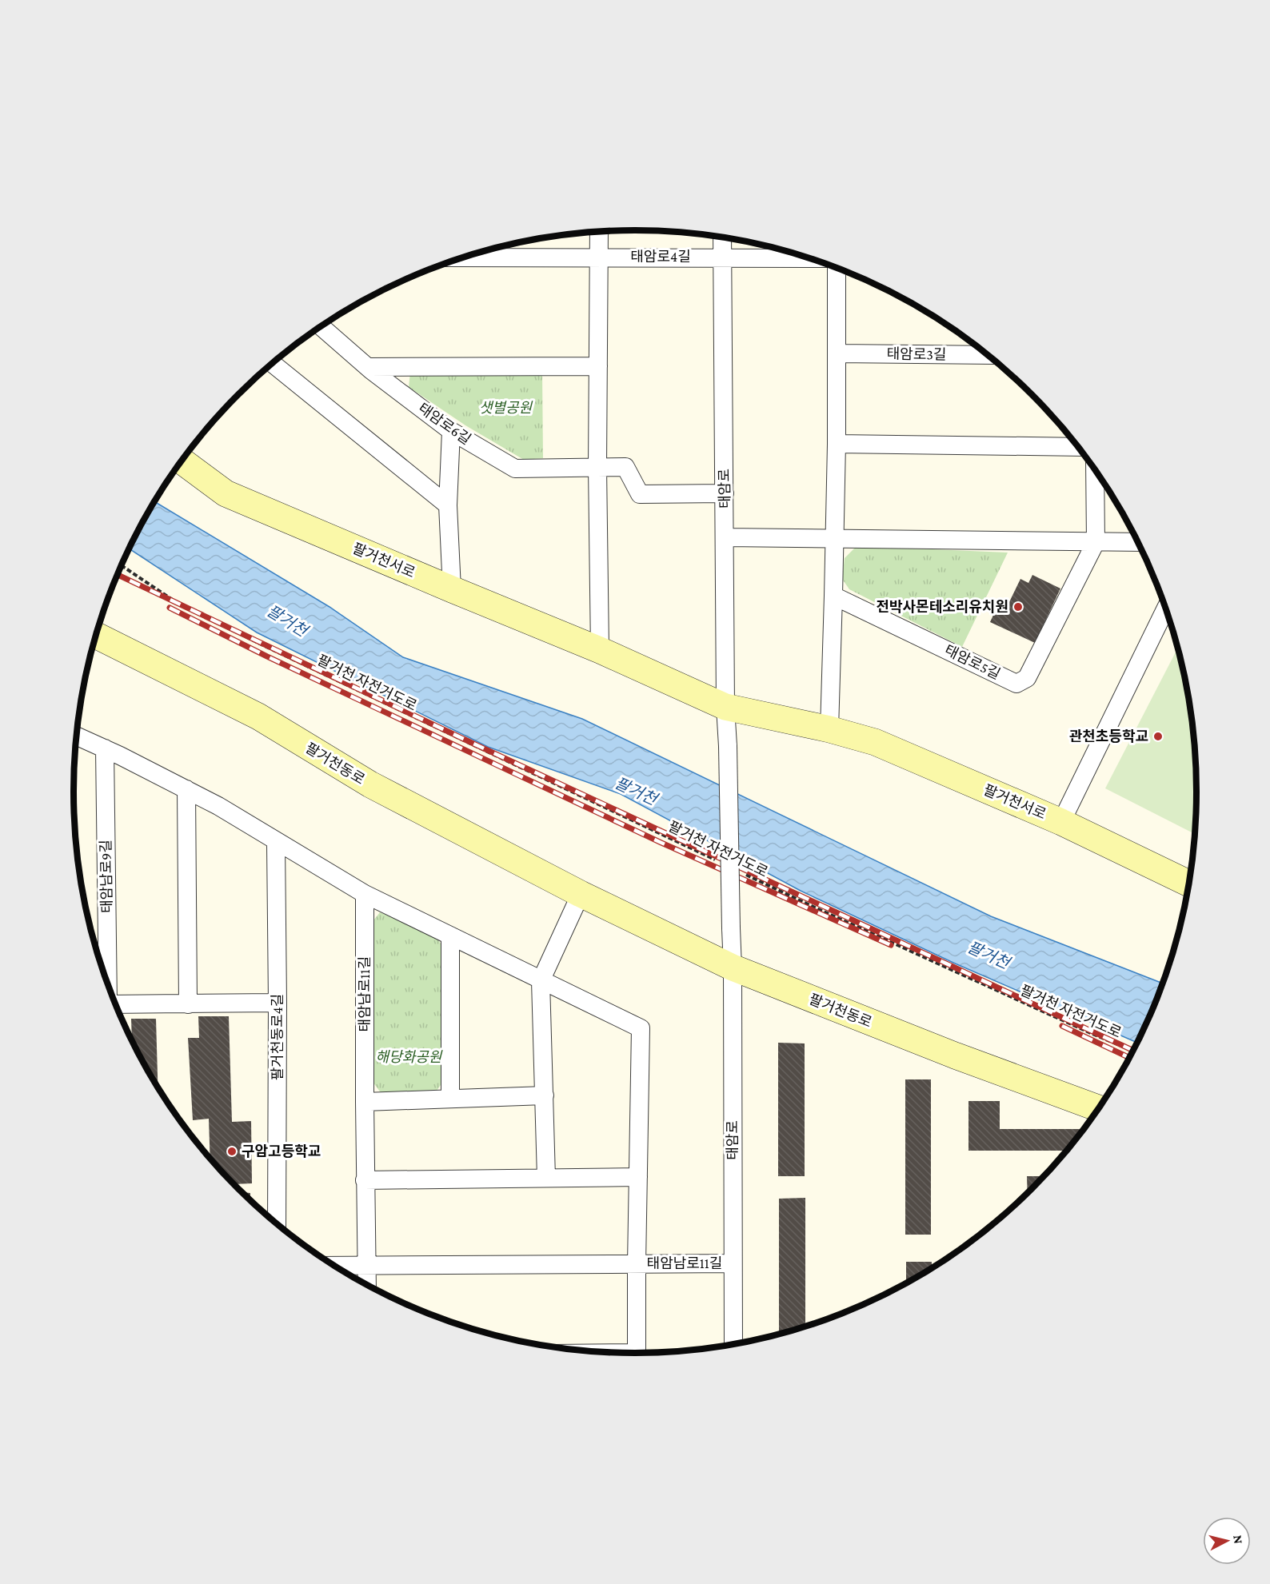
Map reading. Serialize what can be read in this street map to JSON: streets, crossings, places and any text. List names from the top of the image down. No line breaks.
{"streets":{"main road":["팔거천서로","팔거천동로"],"street":["태암로4길","태암로3길","태암로6길","태암로","태암로5길","태암남로9길","태암남로11길","팔거천동로4길"],"path":["팔거천 자전거도로"]},"crossings":[["태암로4길","태암로"],["태암로6길","태암로"],["태암로","팔거천서로"],["태암로","팔거천동로"],["태암로","태암남로11길"],["태암남로9길","팔거천동로4길"]],"water":["팔거천"],"parks":["샛별공원","해당화공원"],"places":["전박사몬테소리유치원","관천초등학교","구암고등학교"],"north":"right"}
